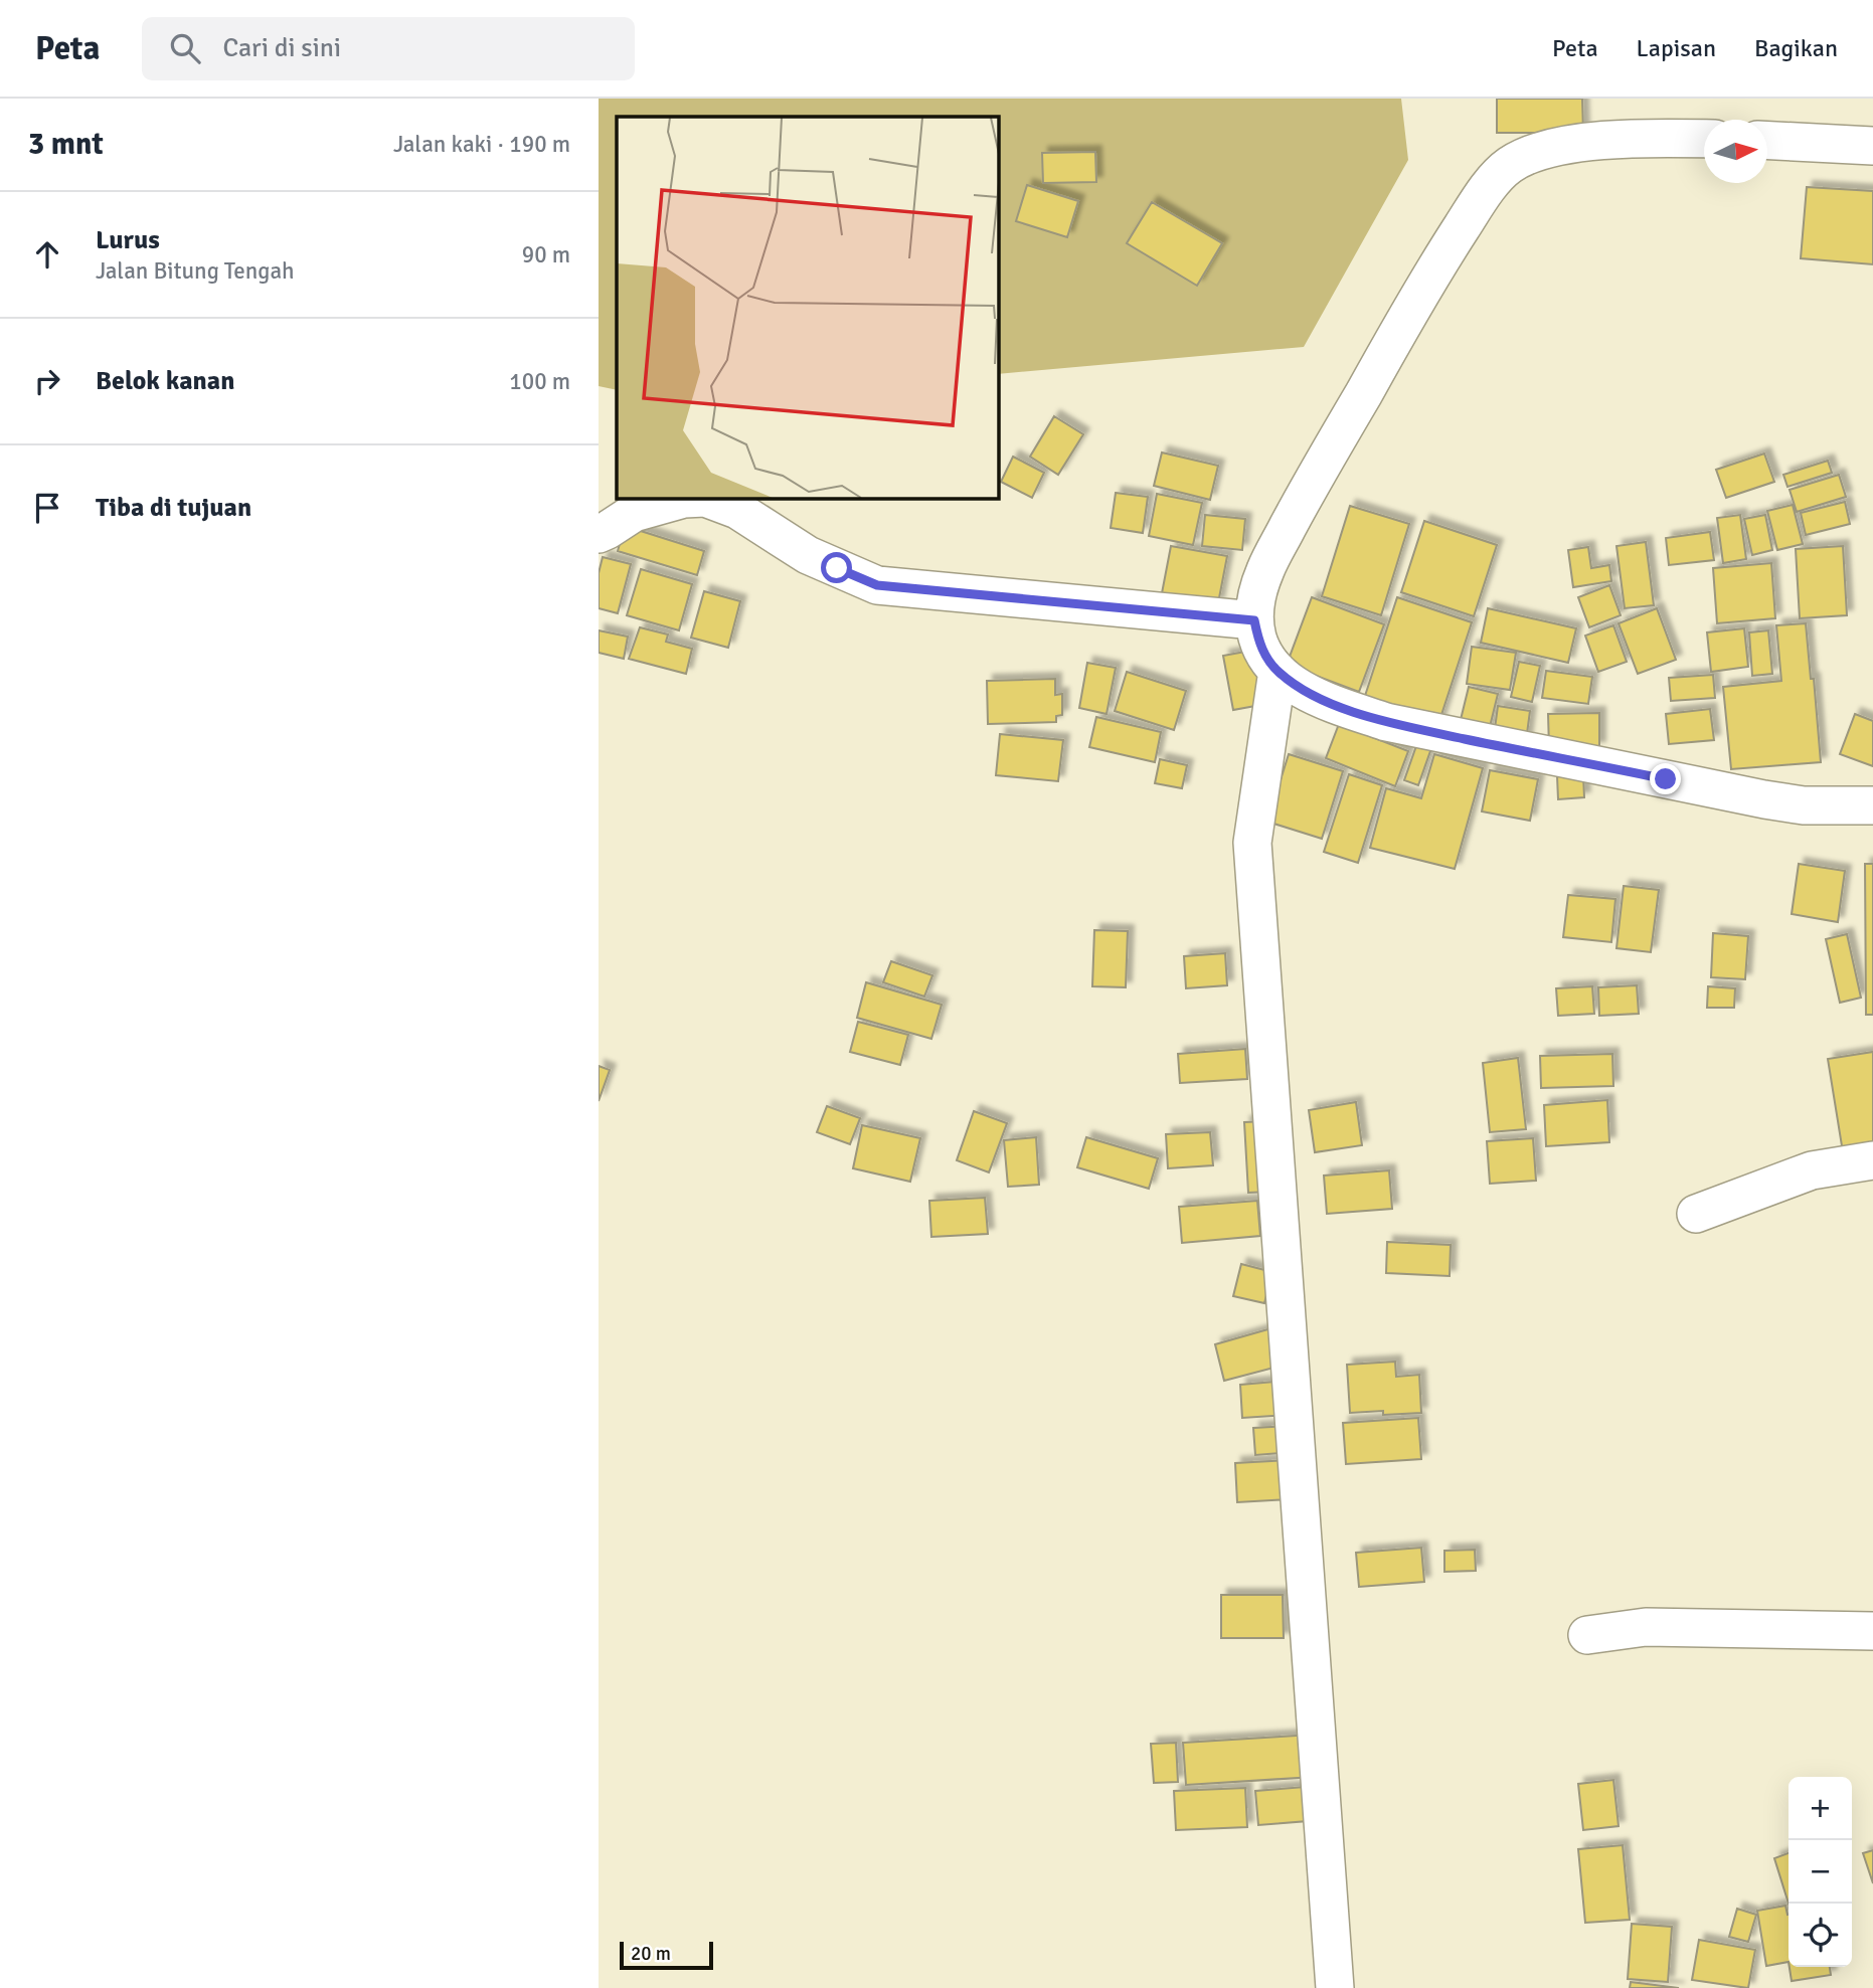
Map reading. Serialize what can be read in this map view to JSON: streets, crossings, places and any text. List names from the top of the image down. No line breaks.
{"scale_bar":"20 m","north":"right","page":{"header":"Peta","search":"Cari di sini","nav":["Peta","Lapisan","Bagikan"],"heading":["3 mnt","Jalan kaki · 190 m"],"list":[["Lurus","Jalan Bitung Tengah","90 m"],["Belok kanan","100 m"],"Tiba di tujuan"],"map_buttons":["+","−"],"scale":"20 m"}}
